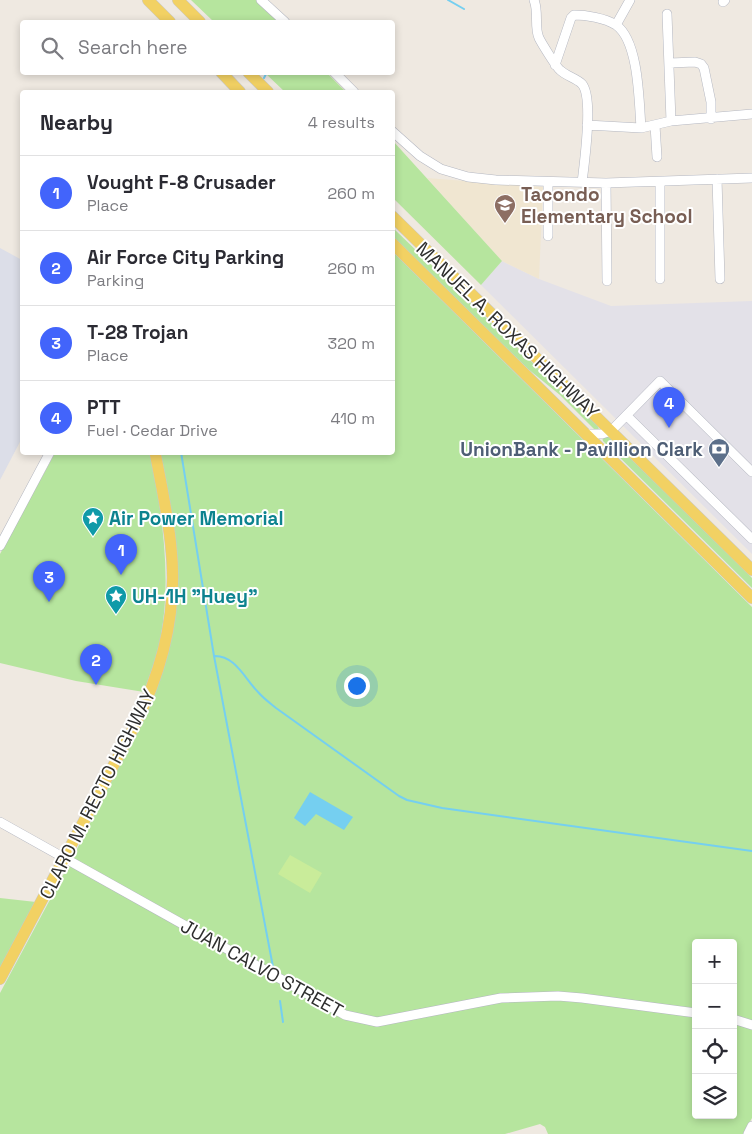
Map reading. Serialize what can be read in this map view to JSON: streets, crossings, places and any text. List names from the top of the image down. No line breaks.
{"streets":{"main road":["MANUEL A. ROXAS HIGHWAY","CLARO M. RECTO HIGHWAY"],"street":["JUAN CALVO STREET"]},"crossings":[["CLARO M. RECTO HIGHWAY","JUAN CALVO STREET"]],"places":{"school or university":["Tacondo Elementary School"],"bank":["UnionBank - Pavillion Clark"],"place":["Air Power Memorial","UH-1H \"Huey\""]},"page":{"search":"Search here","heading":["Nearby","4 results"],"list":[{"mark":"1","name":"Vought F-8 Crusader","note":"Place","value":"260 m"},{"mark":"2","name":"Air Force City Parking","note":"Parking","value":"260 m"},{"mark":"3","name":"T-28 Trojan","note":"Place","value":"320 m"},{"mark":"4","name":"PTT","note":"Fuel · Cedar Drive","value":"410 m"}],"pins":["4","1","3","2"],"map_buttons":["+","−"]}}
